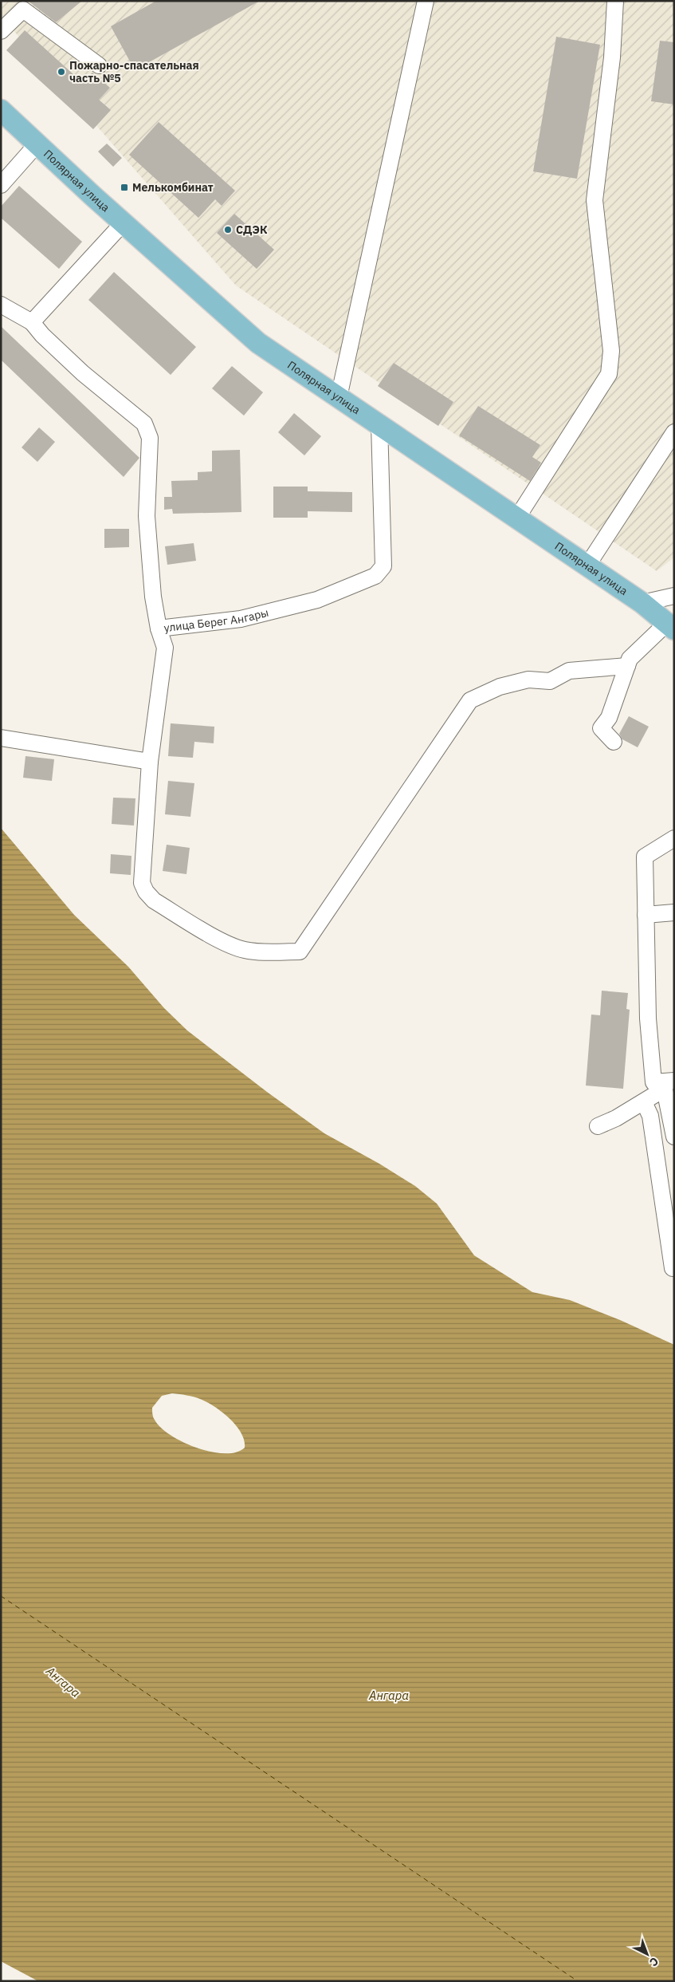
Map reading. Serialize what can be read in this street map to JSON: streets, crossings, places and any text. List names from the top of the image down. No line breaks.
{"streets":{"main road":["Полярная улица"],"street":["улица Берег Ангары"]},"crossings":[["Полярная улица","улица Берег Ангары"]],"water":["Ангара"],"places":{"other":["Пожарно-спасательная часть №5","СДЭК"],"transit":["Мелькомбинат"]},"north":"bottom right"}
